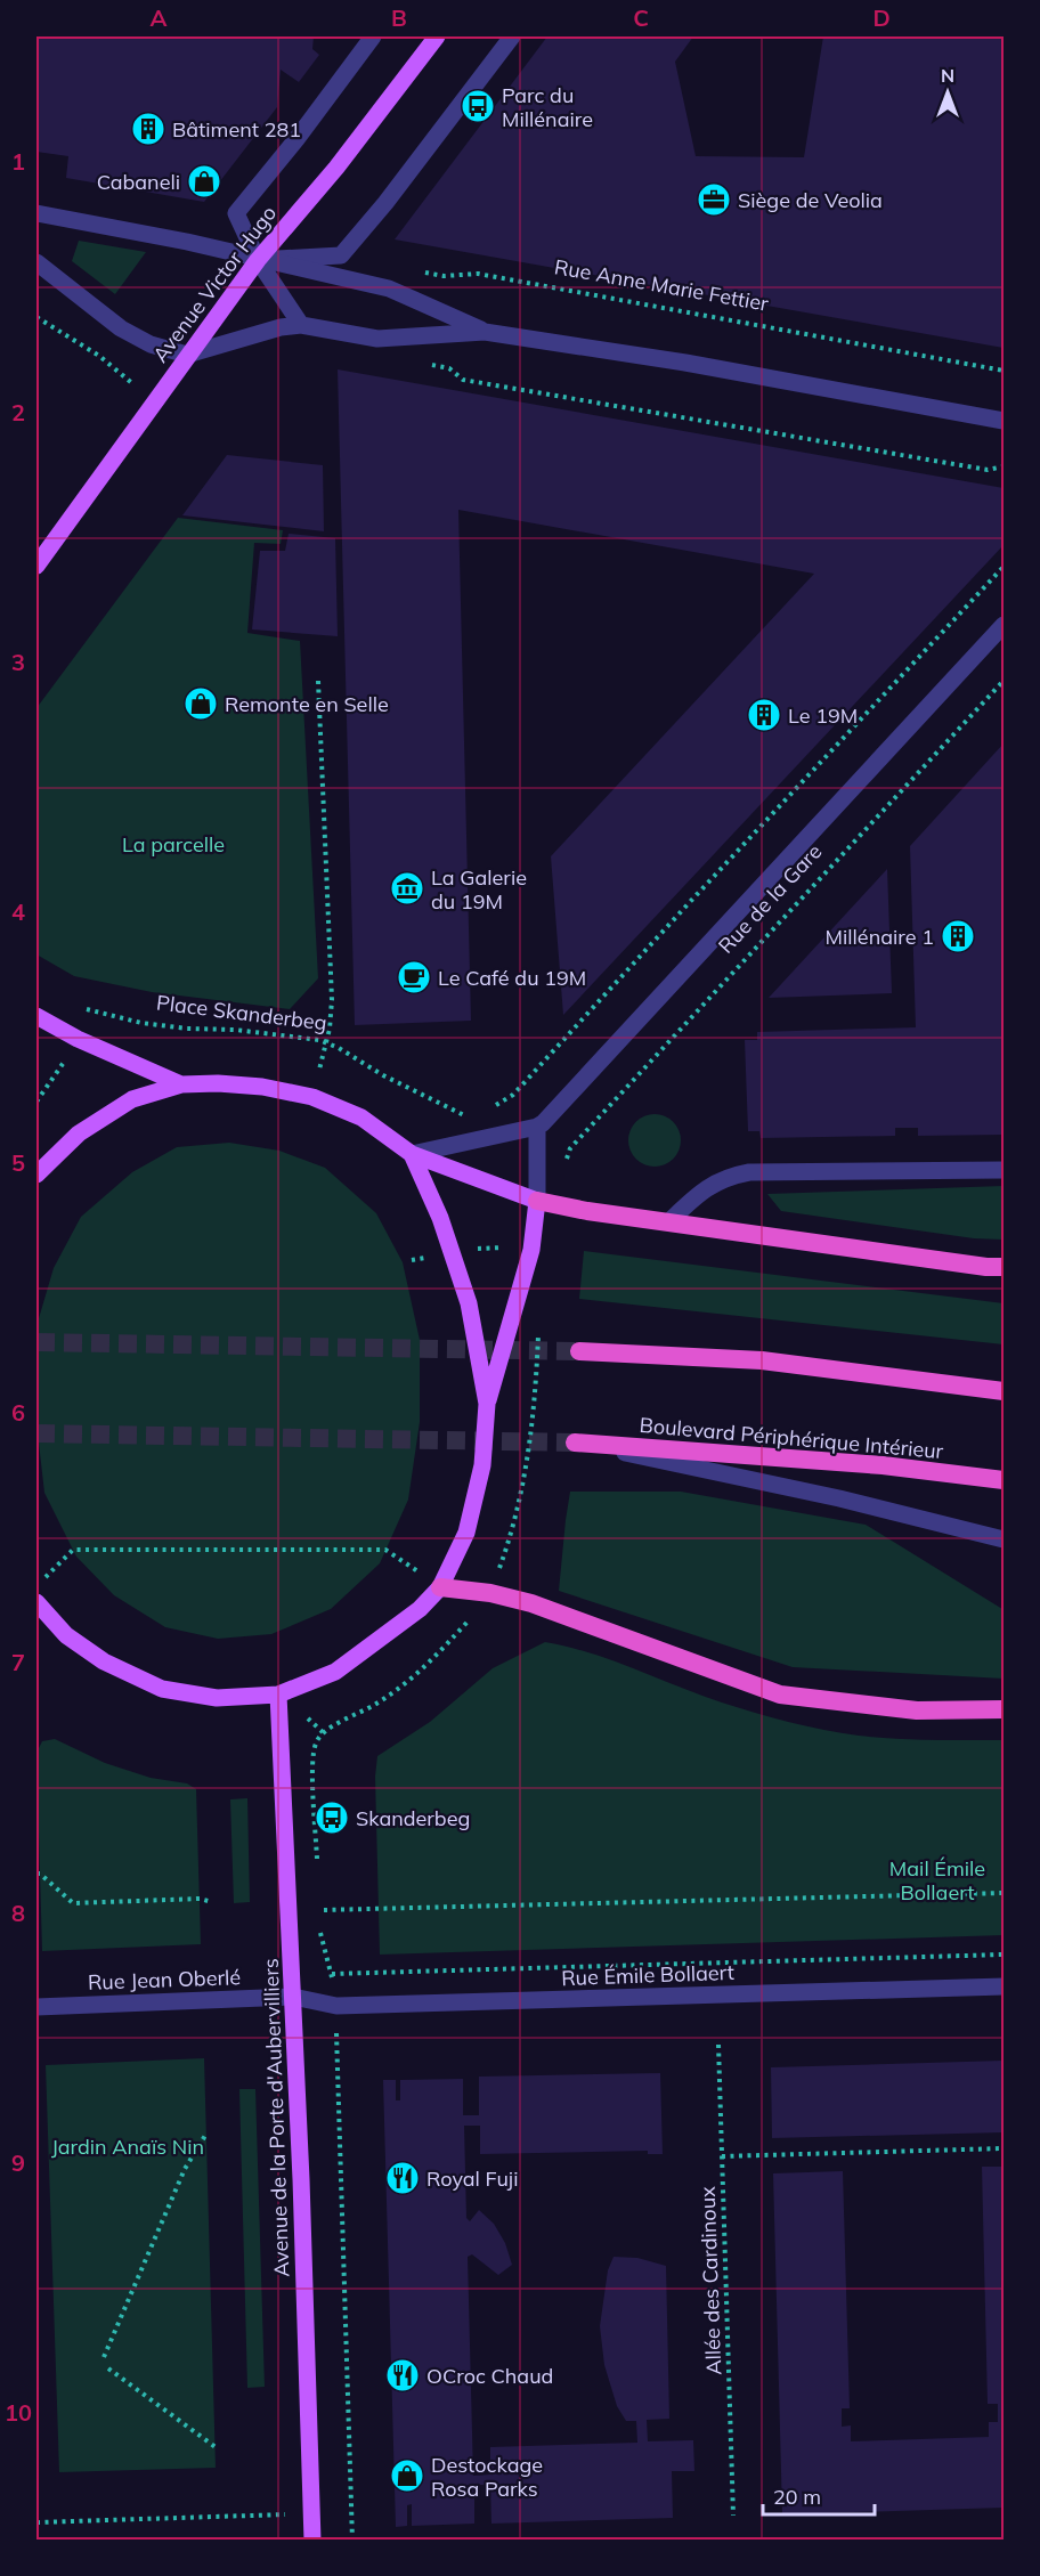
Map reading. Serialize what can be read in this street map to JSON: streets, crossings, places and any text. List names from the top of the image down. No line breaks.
{"streets":{"highway":["Boulevard Périphérique Intérieur"],"main road":["Avenue Victor Hugo","Avenue de la Porte d'Aubervilliers"],"street":["Rue de la Gare","Rue Émile Bollaert","Rue Jean Oberlé"],"path":["Rue Anne Marie Fettier","Place Skanderbeg","Allée des Cardinoux"]},"crossings":[["Rue Émile Bollaert","Rue Jean Oberlé"],["Rue Émile Bollaert","Avenue de la Porte d'Aubervilliers"],["Rue Jean Oberlé","Avenue de la Porte d'Aubervilliers"]],"parks":["La parcelle","Mail Émile Bollaert","Jardin Anaïs Nin"],"places":{"bus stop":["Parc du Millénaire","Skanderbeg"],"building":["Bâtiment 281","Le 19M","Millénaire 1"],"shop":["Cabaneli","Remonte en Selle","Destockage Rosa Parks"],"office":["Siège de Veolia"],"museum":["La Galerie du 19M"],"cafe":["Le Café du 19M"],"restaurant":["Royal Fuji","OCroc Chaud"]},"scale_bar":"20 m","north":"top","grid":{"columns":["A","B","C","D"],"rows":["1","2","3","4","5","6","7","8","9","10"]}}
